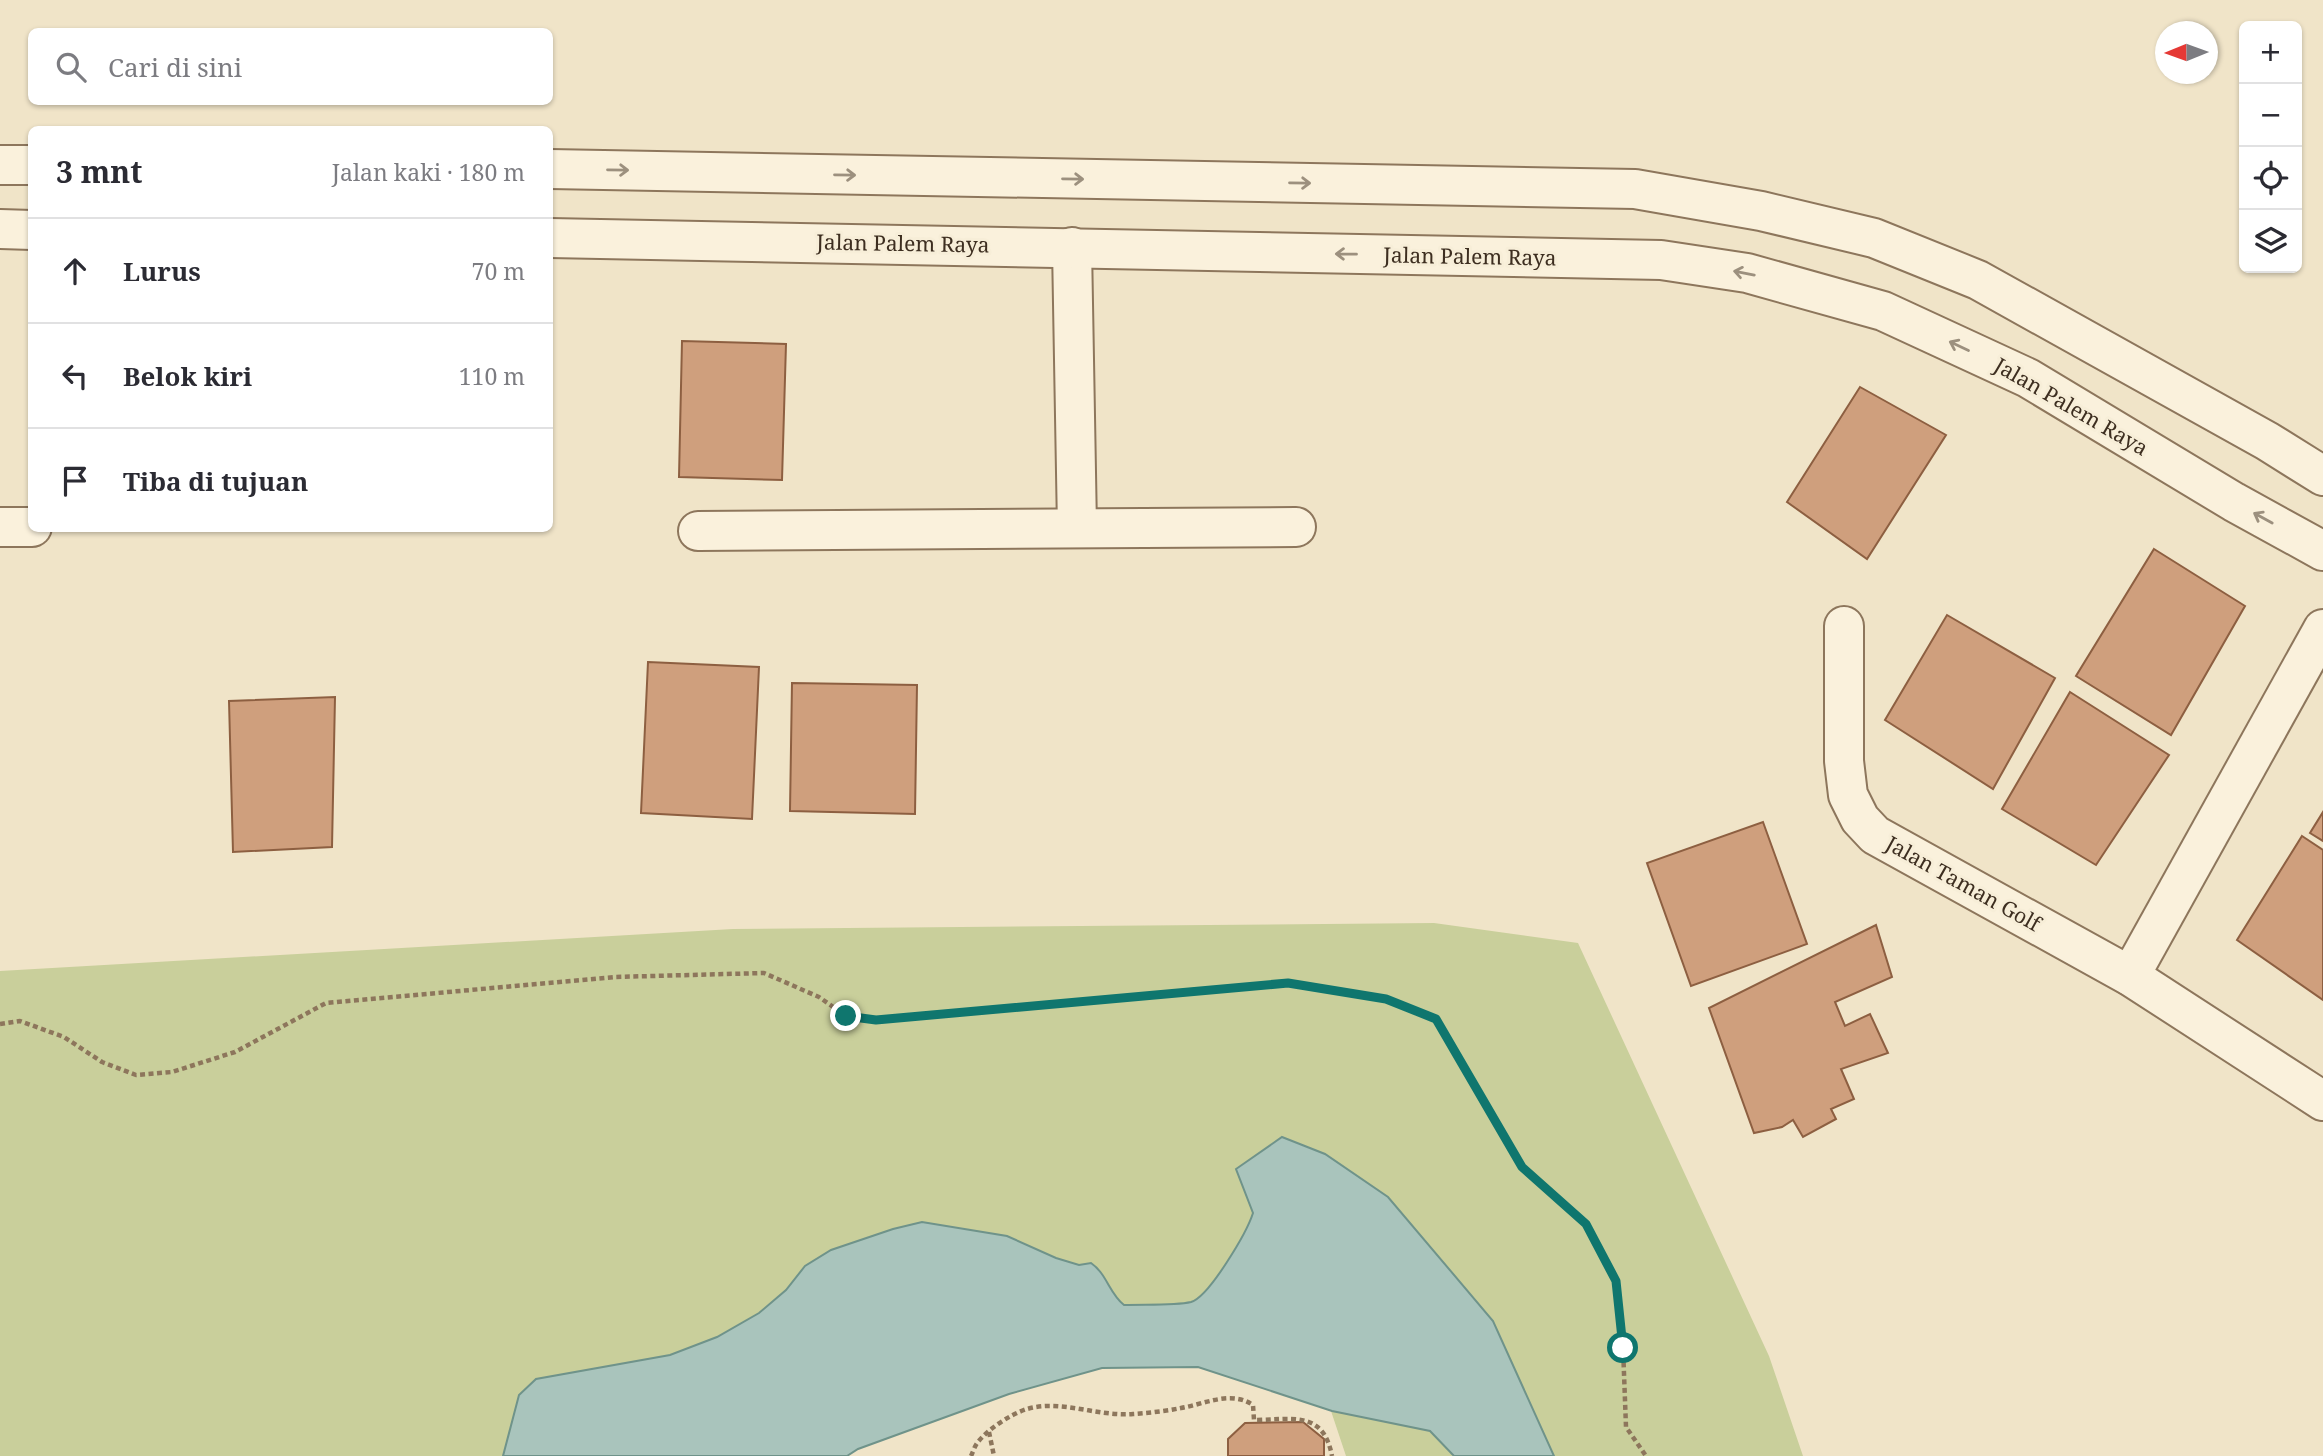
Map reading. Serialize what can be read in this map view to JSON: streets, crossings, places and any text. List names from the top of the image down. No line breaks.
{"streets":{"street":["Jalan Palem Raya","Jalan Taman Golf"]},"north":"left","page":{"map_buttons":["+","−"],"search":"Cari di sini","heading":["3 mnt","Jalan kaki · 180 m"],"list":[["Lurus","70 m"],["Belok kiri","110 m"],"Tiba di tujuan"]}}
